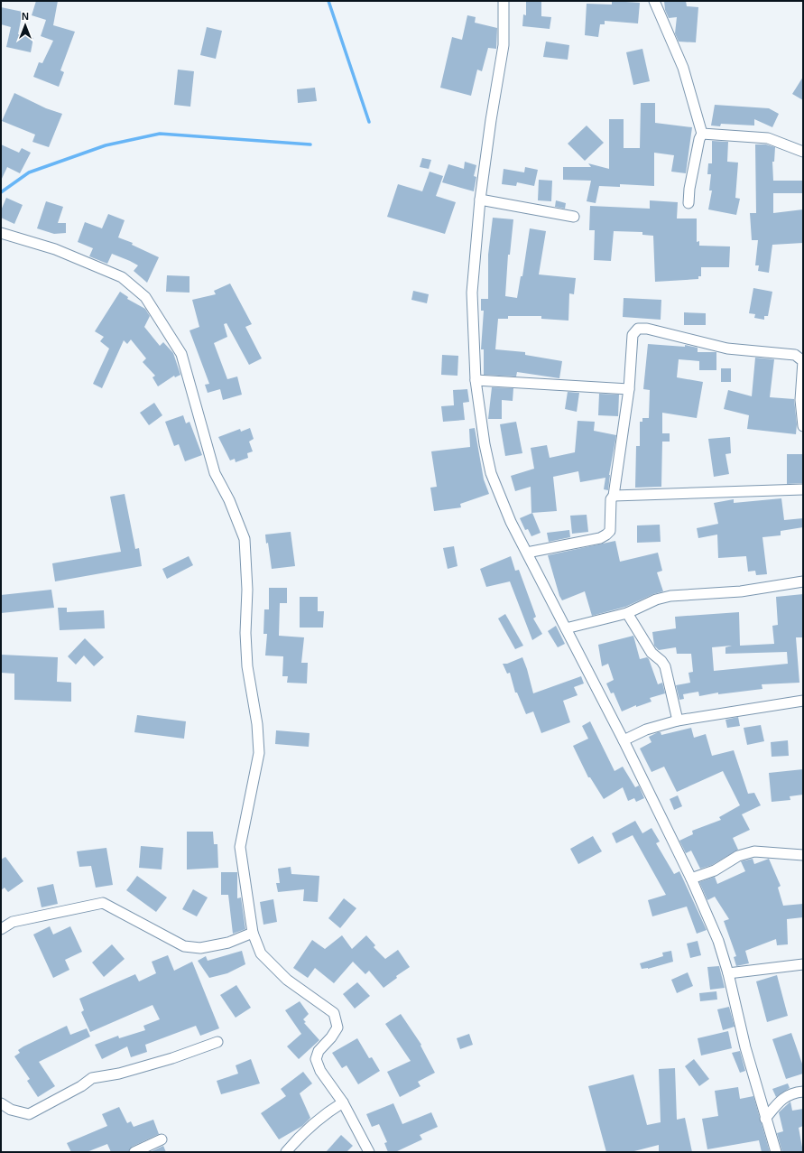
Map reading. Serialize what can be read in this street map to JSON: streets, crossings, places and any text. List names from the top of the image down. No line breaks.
{"north":"top"}
